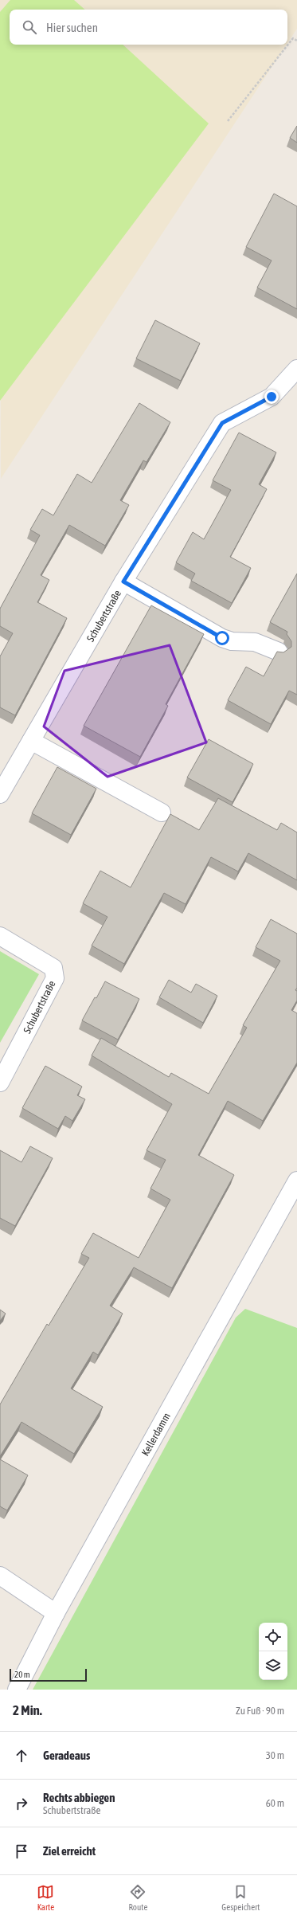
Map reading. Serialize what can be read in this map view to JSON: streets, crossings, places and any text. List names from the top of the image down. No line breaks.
{"streets":{"street":["Schubertstraße","Kellerdamm"]},"scale_bar":"20 m","page":{"search":"Hier suchen","scale":"20 m","heading":["2 Min.","Zu Fuß · 90 m"],"list":[["Geradeaus","30 m"],["Rechts abbiegen","Schubertstraße","60 m"],"Ziel erreicht"],"nav":["Karte","Route","Gespeichert"]}}
